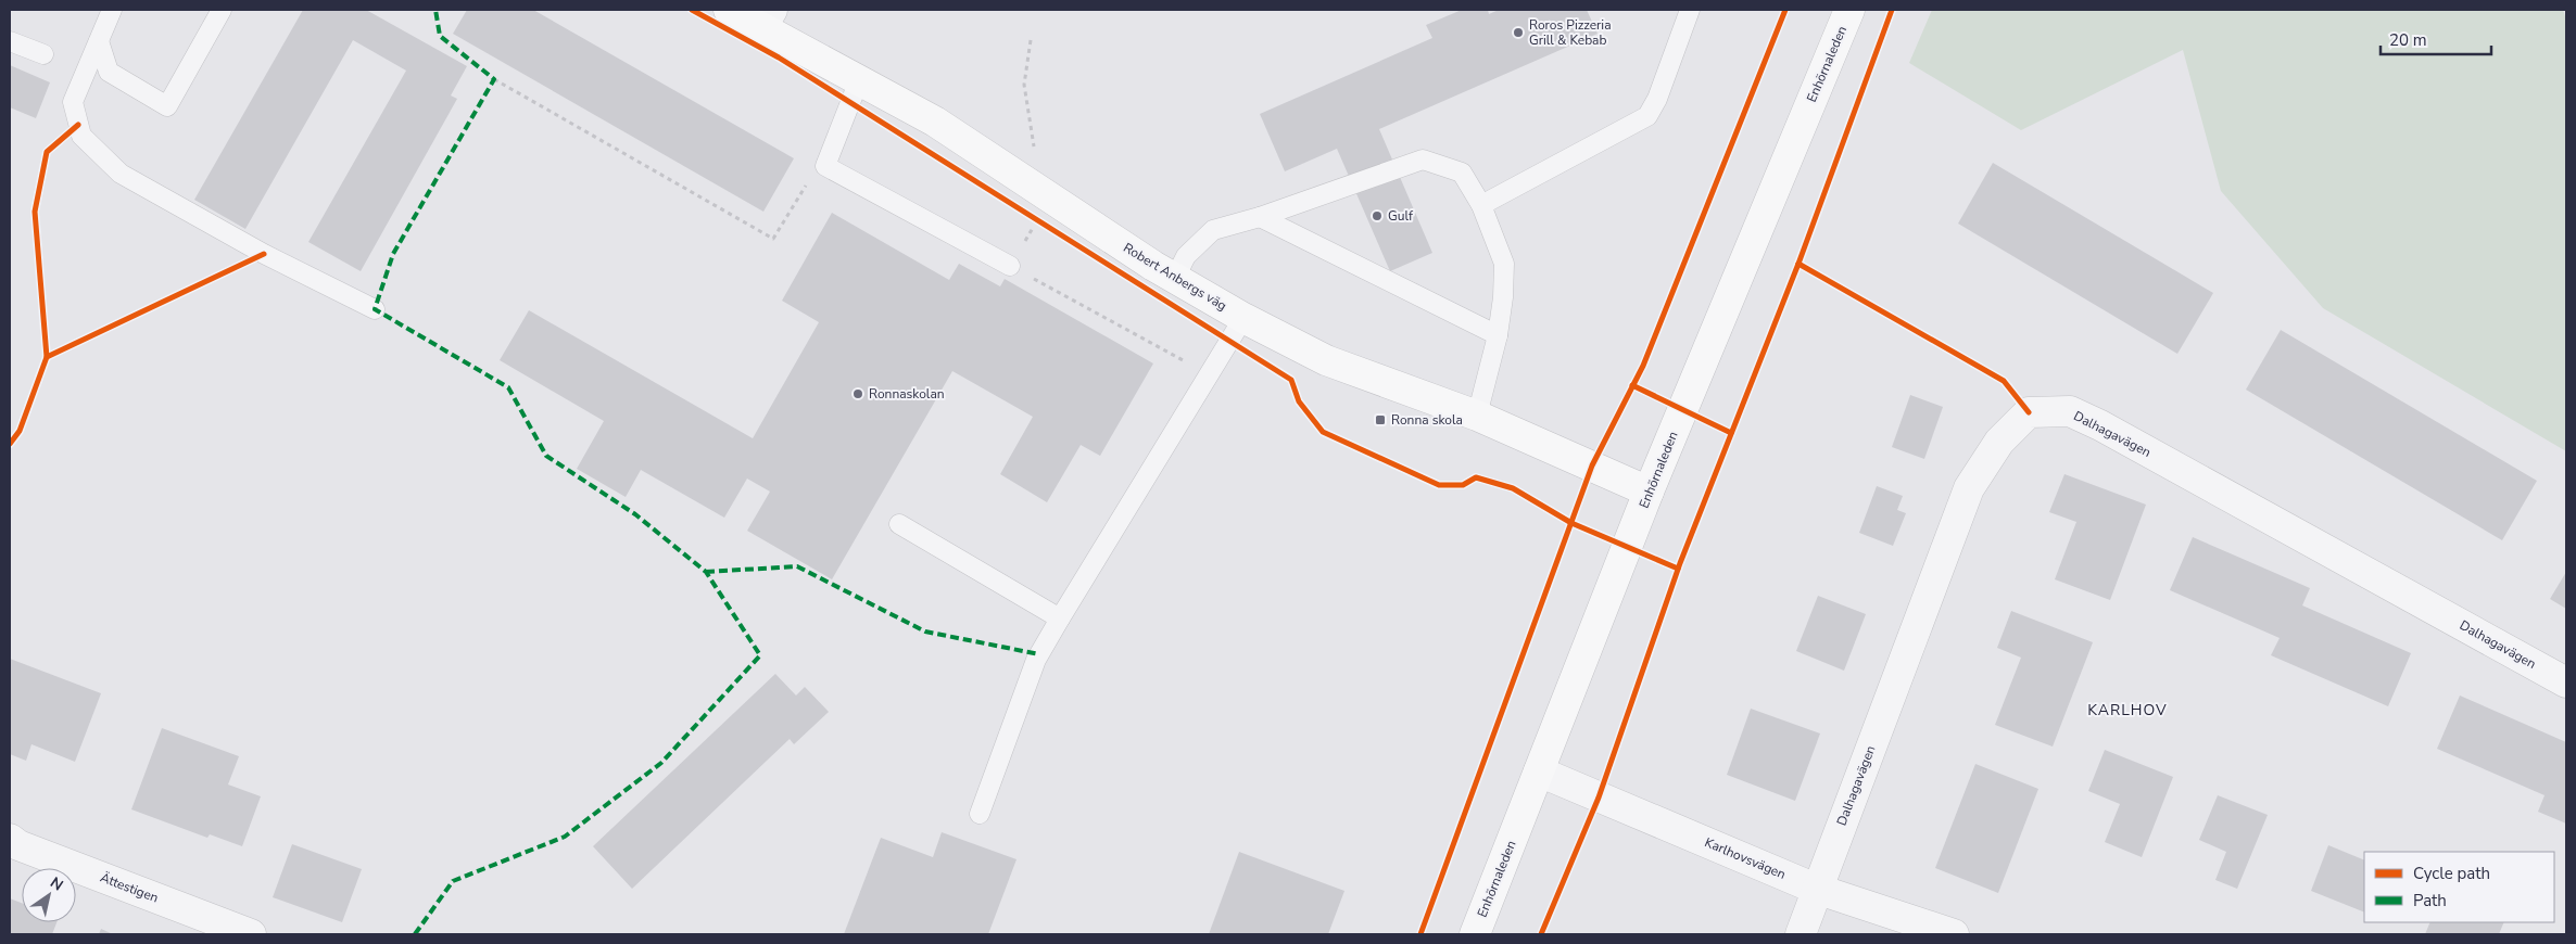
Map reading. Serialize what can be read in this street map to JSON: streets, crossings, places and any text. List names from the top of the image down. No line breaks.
{"streets":{"street":["Enhörnaleden","Robert Anbergs väg","Dalhagavägen","Karlhovsvägen","Ättestigen"]},"crossings":[["Enhörnaleden","Robert Anbergs väg"],["Enhörnaleden","Karlhovsvägen"],["Dalhagavägen","Karlhovsvägen"]],"districts":["KARLHOV"],"places":{"other":["Roros Pizzeria Grill & Kebab","Gulf","Ronnaskolan"],"transit":["Ronna skola"]},"legend":["Cycle path","Path"],"scale_bar":"20 m","north":"top right"}
